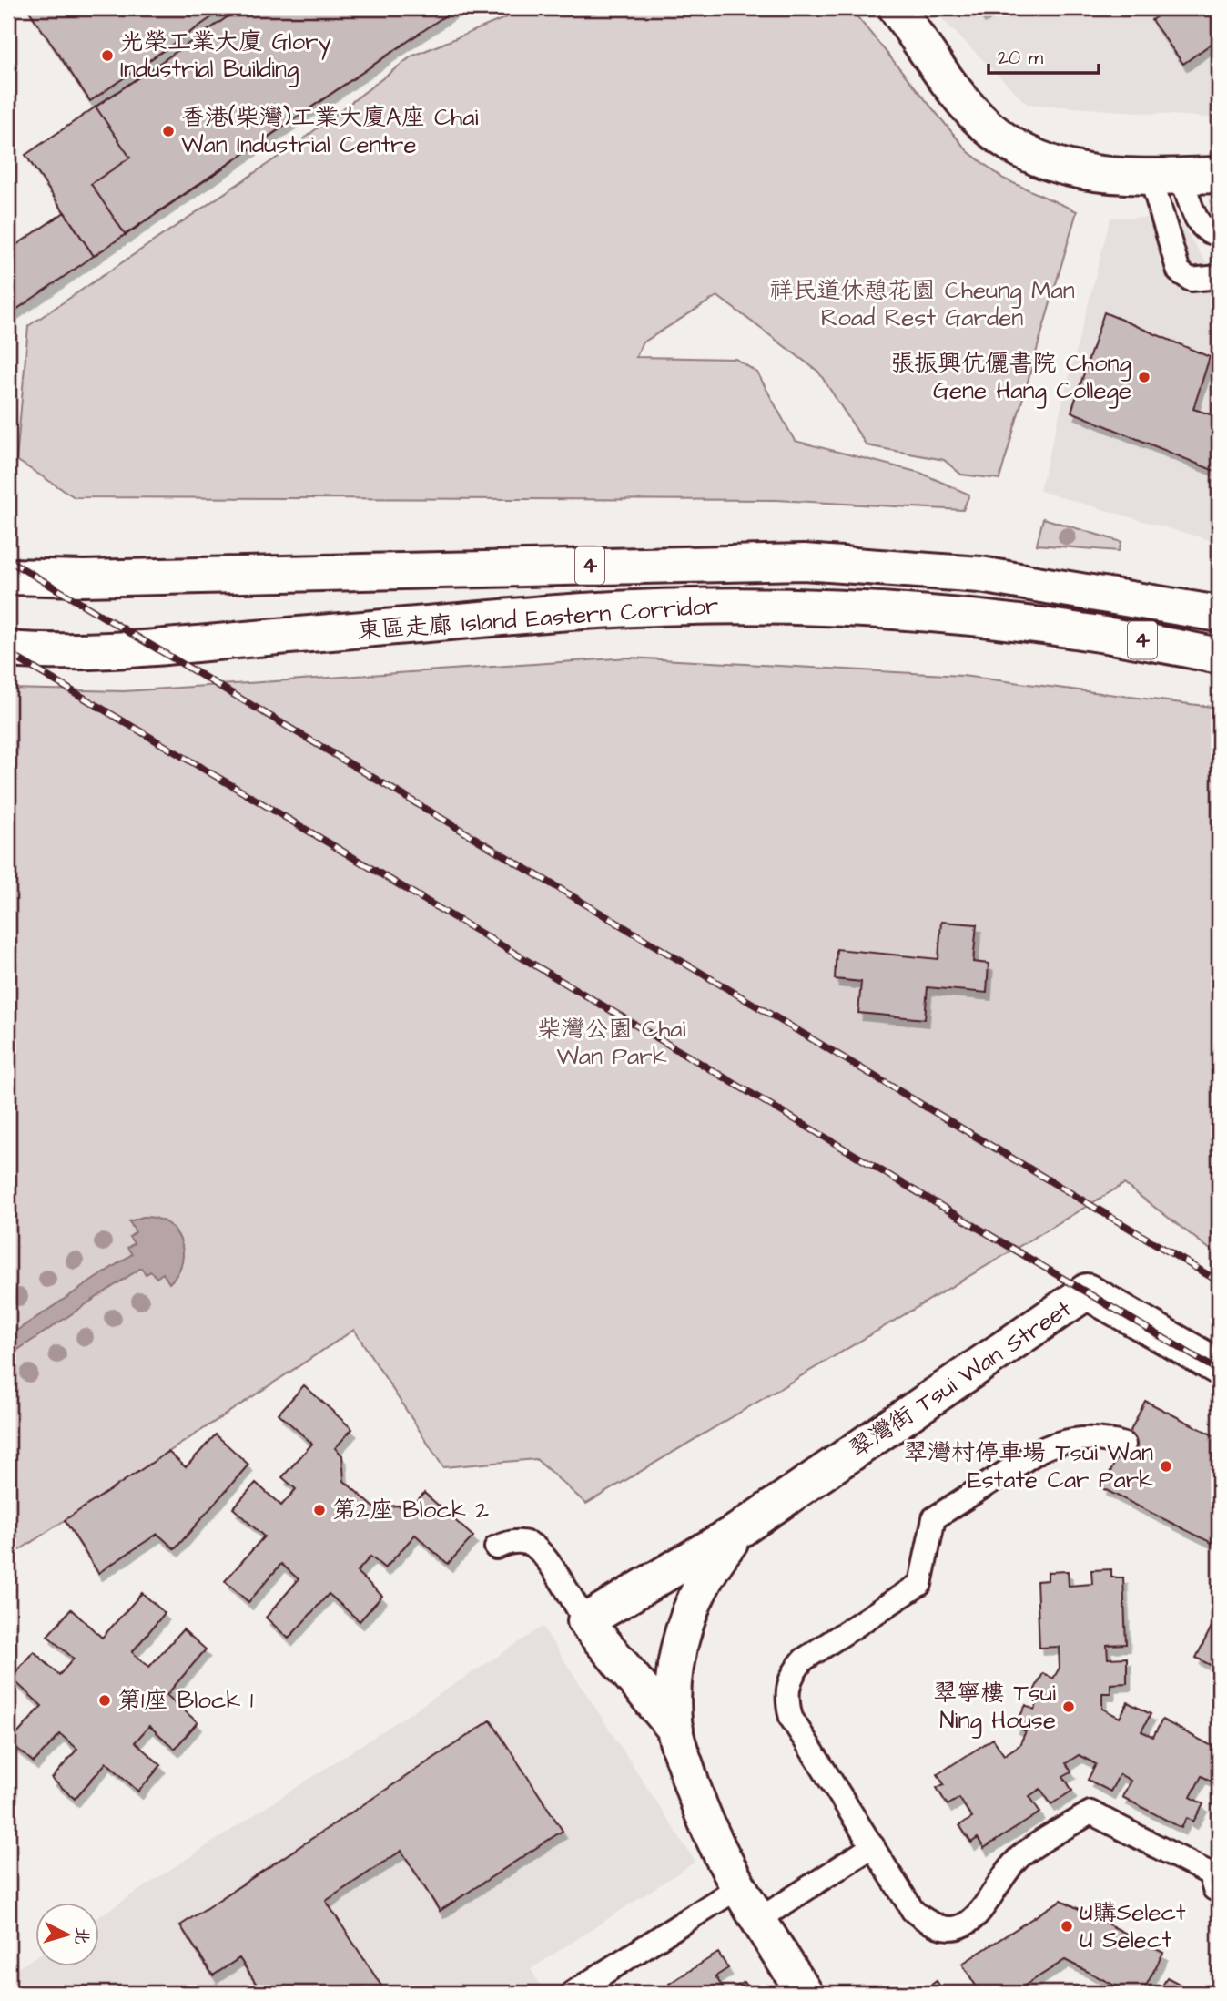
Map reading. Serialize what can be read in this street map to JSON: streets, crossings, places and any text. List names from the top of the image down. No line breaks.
{"streets":{"main road":["4","東區走廊 Island Eastern Corridor","翠灣街 Tsui Wan Street"]},"parks":["祥民道休憩花園 Cheung Man Road Rest Garden","柴灣公園 Chai Wan Park"],"places":["光榮工業大廈 Glory Industrial Building","香港(柴灣)工業大廈A座 Chai Wan Industrial Centre","張振興伉儷書院 Chong Gene Hang College","翠灣村停車場 Tsui Wan Estate Car Park","第2座 Block 2","第1座 Block 1","翠寧樓 Tsui Ning House","U購Select U Select"],"scale_bar":"20 m","north":"right"}
